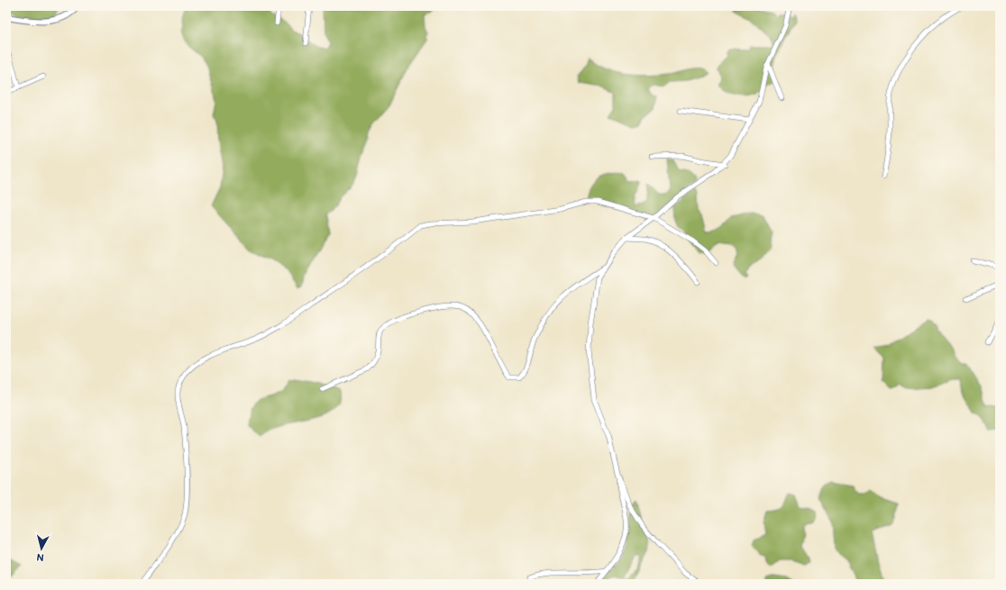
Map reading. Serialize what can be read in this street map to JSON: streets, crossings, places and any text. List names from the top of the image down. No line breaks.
{"north":"bottom"}
